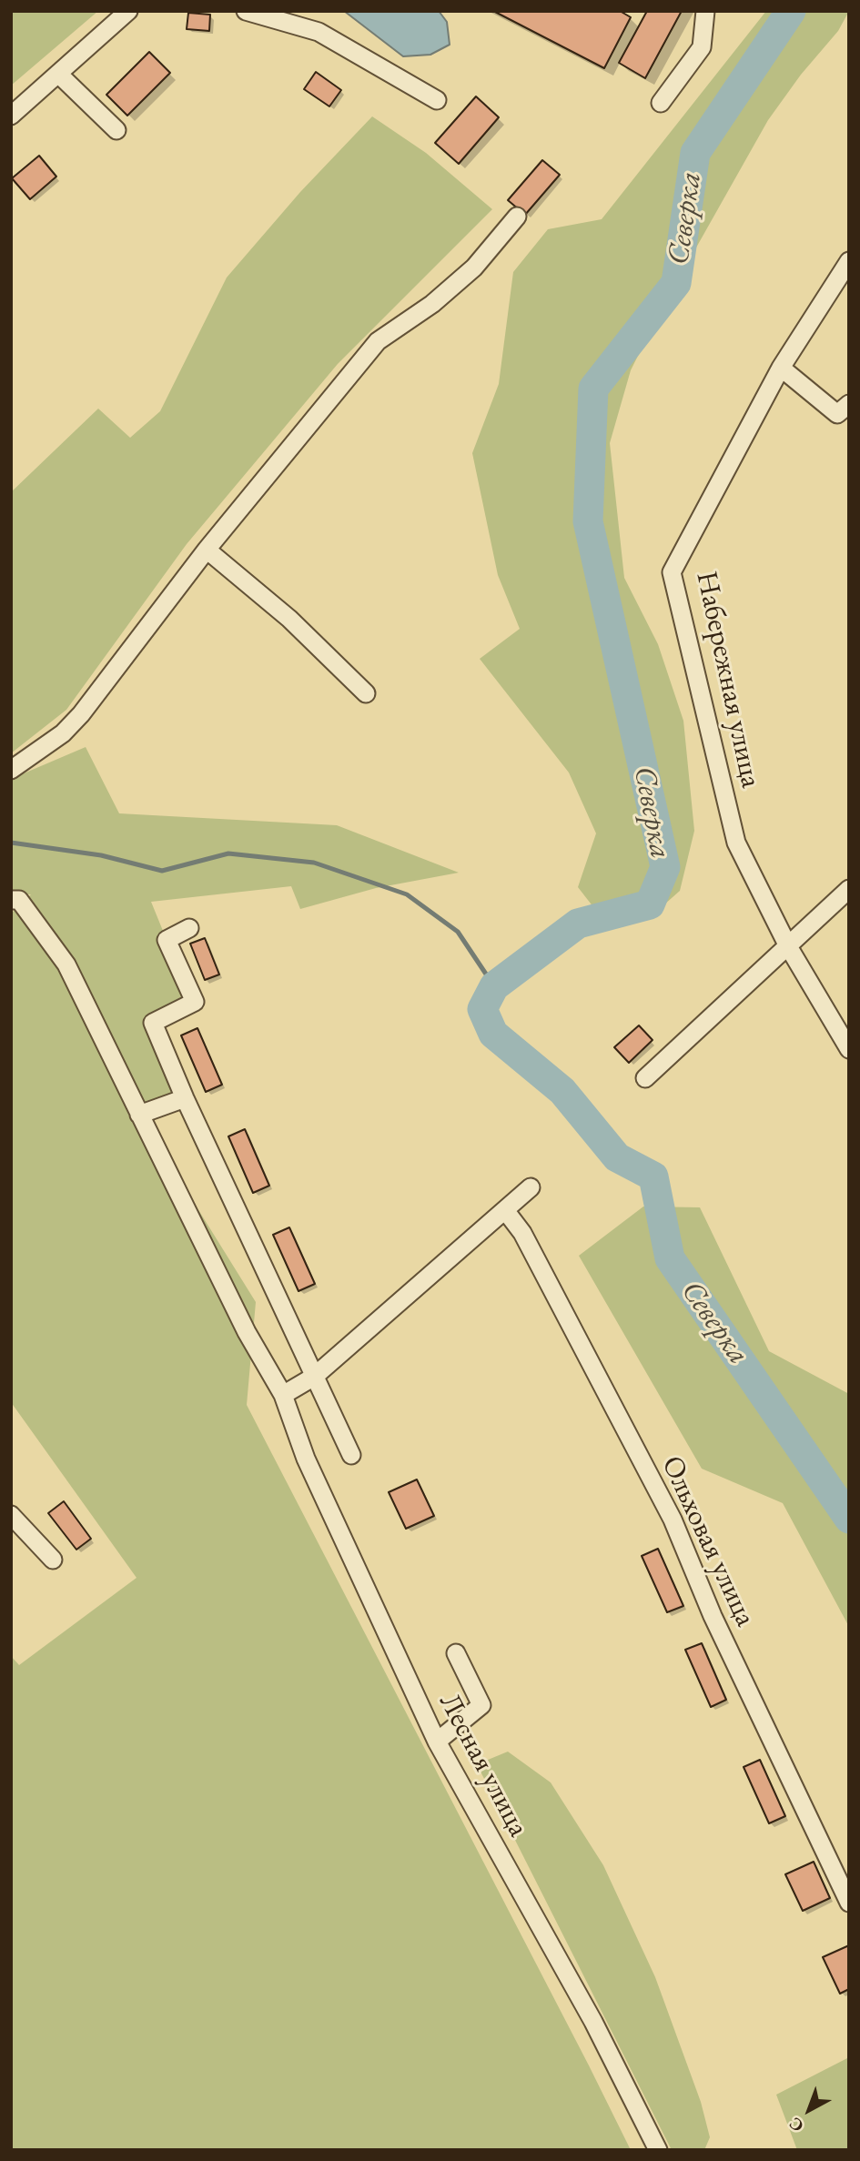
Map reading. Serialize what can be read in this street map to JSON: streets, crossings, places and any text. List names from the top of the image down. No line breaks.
{"streets":{"street":["Набережная улица","Ольховая улица","Лесная улица"]},"water":["Северка"],"north":"bottom left"}
